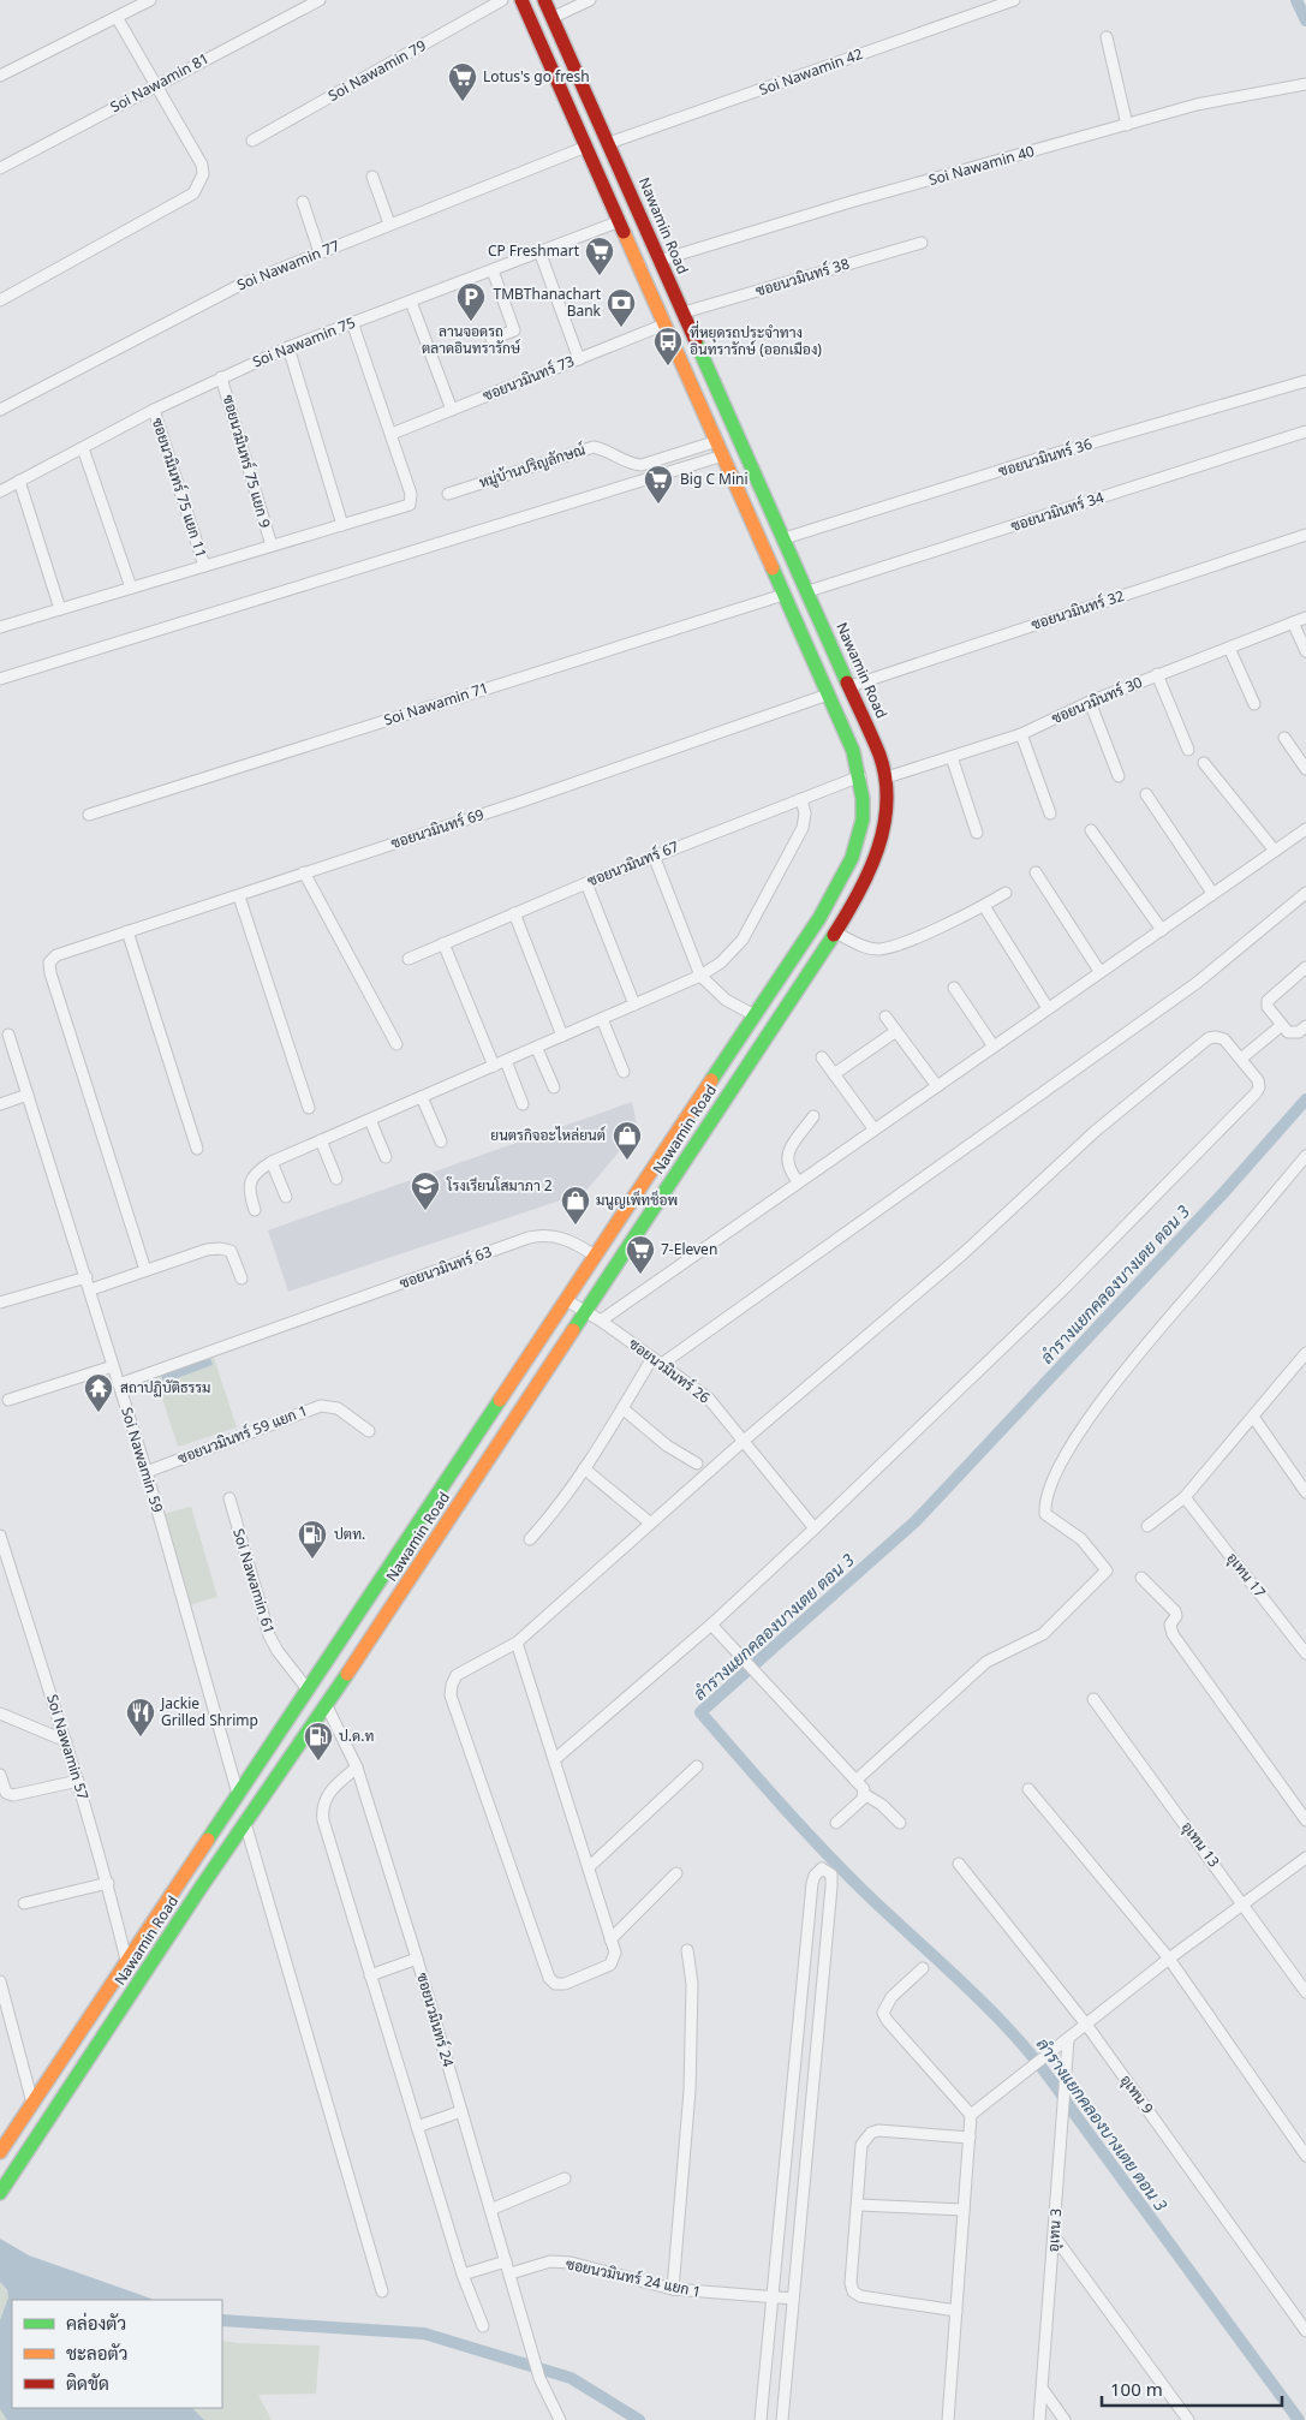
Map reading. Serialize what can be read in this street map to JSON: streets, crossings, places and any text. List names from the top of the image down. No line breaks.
{"streets":{"main road":["Nawamin Road"],"street":["Soi Nawamin 79","Soi Nawamin 42","Soi Nawamin 81","Soi Nawamin 40","Soi Nawamin 77","ซอยนวมินทร์ 38","Soi Nawamin 75","ซอยนวมินทร์ 73","ซอยนวมินทร์ 36","ซอยนวมินทร์ 75 แยก 9","หมู่บ้านปริญลักษณ์","ซอยนวมินทร์ 75 แยก 11","ซอยนวมินทร์ 34","ซอยนวมินทร์ 32","ซอยนวมินทร์ 30","Soi Nawamin 71","ซอยนวมินทร์ 69","ซอยนวมินทร์ 67","ซอยนวมินทร์ 63","ซอยนวมินทร์ 26","ซอยนวมินทร์ 59 แยก 1","Soi Nawamin 59","อุเทน 17","Soi Nawamin 61","Soi Nawamin 57","อุเทน 13","ซอยนวมินทร์ 24","อุเทน 9","อุเทน 3","ซอยนวมินทร์ 24 แยก 1"]},"crossings":[["Soi Nawamin 42","Nawamin Road"],["Soi Nawamin 40","Nawamin Road"],["Nawamin Road","Soi Nawamin 77"],["Nawamin Road","ซอยนวมินทร์ 38"],["Nawamin Road","Soi Nawamin 75"],["Nawamin Road","ซอยนวมินทร์ 73"],["Nawamin Road","ซอยนวมินทร์ 36"],["Nawamin Road","หมู่บ้านปริญลักษณ์"],["Nawamin Road","ซอยนวมินทร์ 34"],["Nawamin Road","ซอยนวมินทร์ 32"],["Nawamin Road","ซอยนวมินทร์ 30"],["Nawamin Road","Soi Nawamin 71"],["Nawamin Road","ซอยนวมินทร์ 69"],["Nawamin Road","ซอยนวมินทร์ 67"],["Nawamin Road","ซอยนวมินทร์ 63"],["Nawamin Road","ซอยนวมินทร์ 26"],["Nawamin Road","Soi Nawamin 59"],["Nawamin Road","Soi Nawamin 61"],["Nawamin Road","Soi Nawamin 57"],["Nawamin Road","ซอยนวมินทร์ 24"],["Soi Nawamin 75","ซอยนวมินทร์ 75 แยก 9"],["Soi Nawamin 75","ซอยนวมินทร์ 75 แยก 11"],["ซอยนวมินทร์ 63","Soi Nawamin 59"],["ซอยนวมินทร์ 59 แยก 1","Soi Nawamin 59"],["ซอยนวมินทร์ 24","ซอยนวมินทร์ 24 แยก 1"]],"water":["ลำรางแยกคลองบางเตย ตอน 3"],"places":{"supermarket":["Lotus's go fresh","CP Freshmart","Big C Mini","7-Eleven"],"parking":["ลานจอดรถ ตลาดอินทรารักษ์"],"bank":["TMBThanachart Bank"],"bus stop":["ที่หยุดรถประจำทาง อินทรารักษ์ (ออกเมือง)"],"shop":["ยนตรกิจอะไหล่ยนต์","มนูญเพ็ทช็อพ"],"school or university":["โรงเรียนโสมาภา 2"],"temple":["สถาปฏิบัติธรรม"],"fuel station":["ปตท.","ป.ด.ท"],"restaurant":["Jackie Grilled Shrimp"]},"legend":["คล่องตัว","ชะลอตัว","ติดขัด"],"scale_bar":"100 m"}
